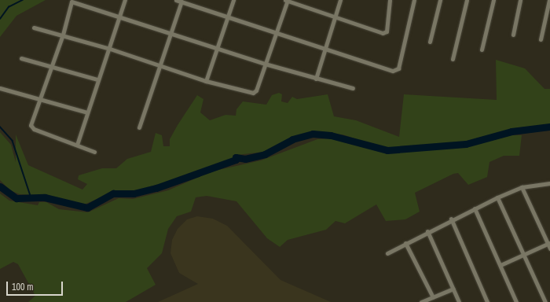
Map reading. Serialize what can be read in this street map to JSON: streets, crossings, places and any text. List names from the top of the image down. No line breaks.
{"scale_bar":"100 m"}
